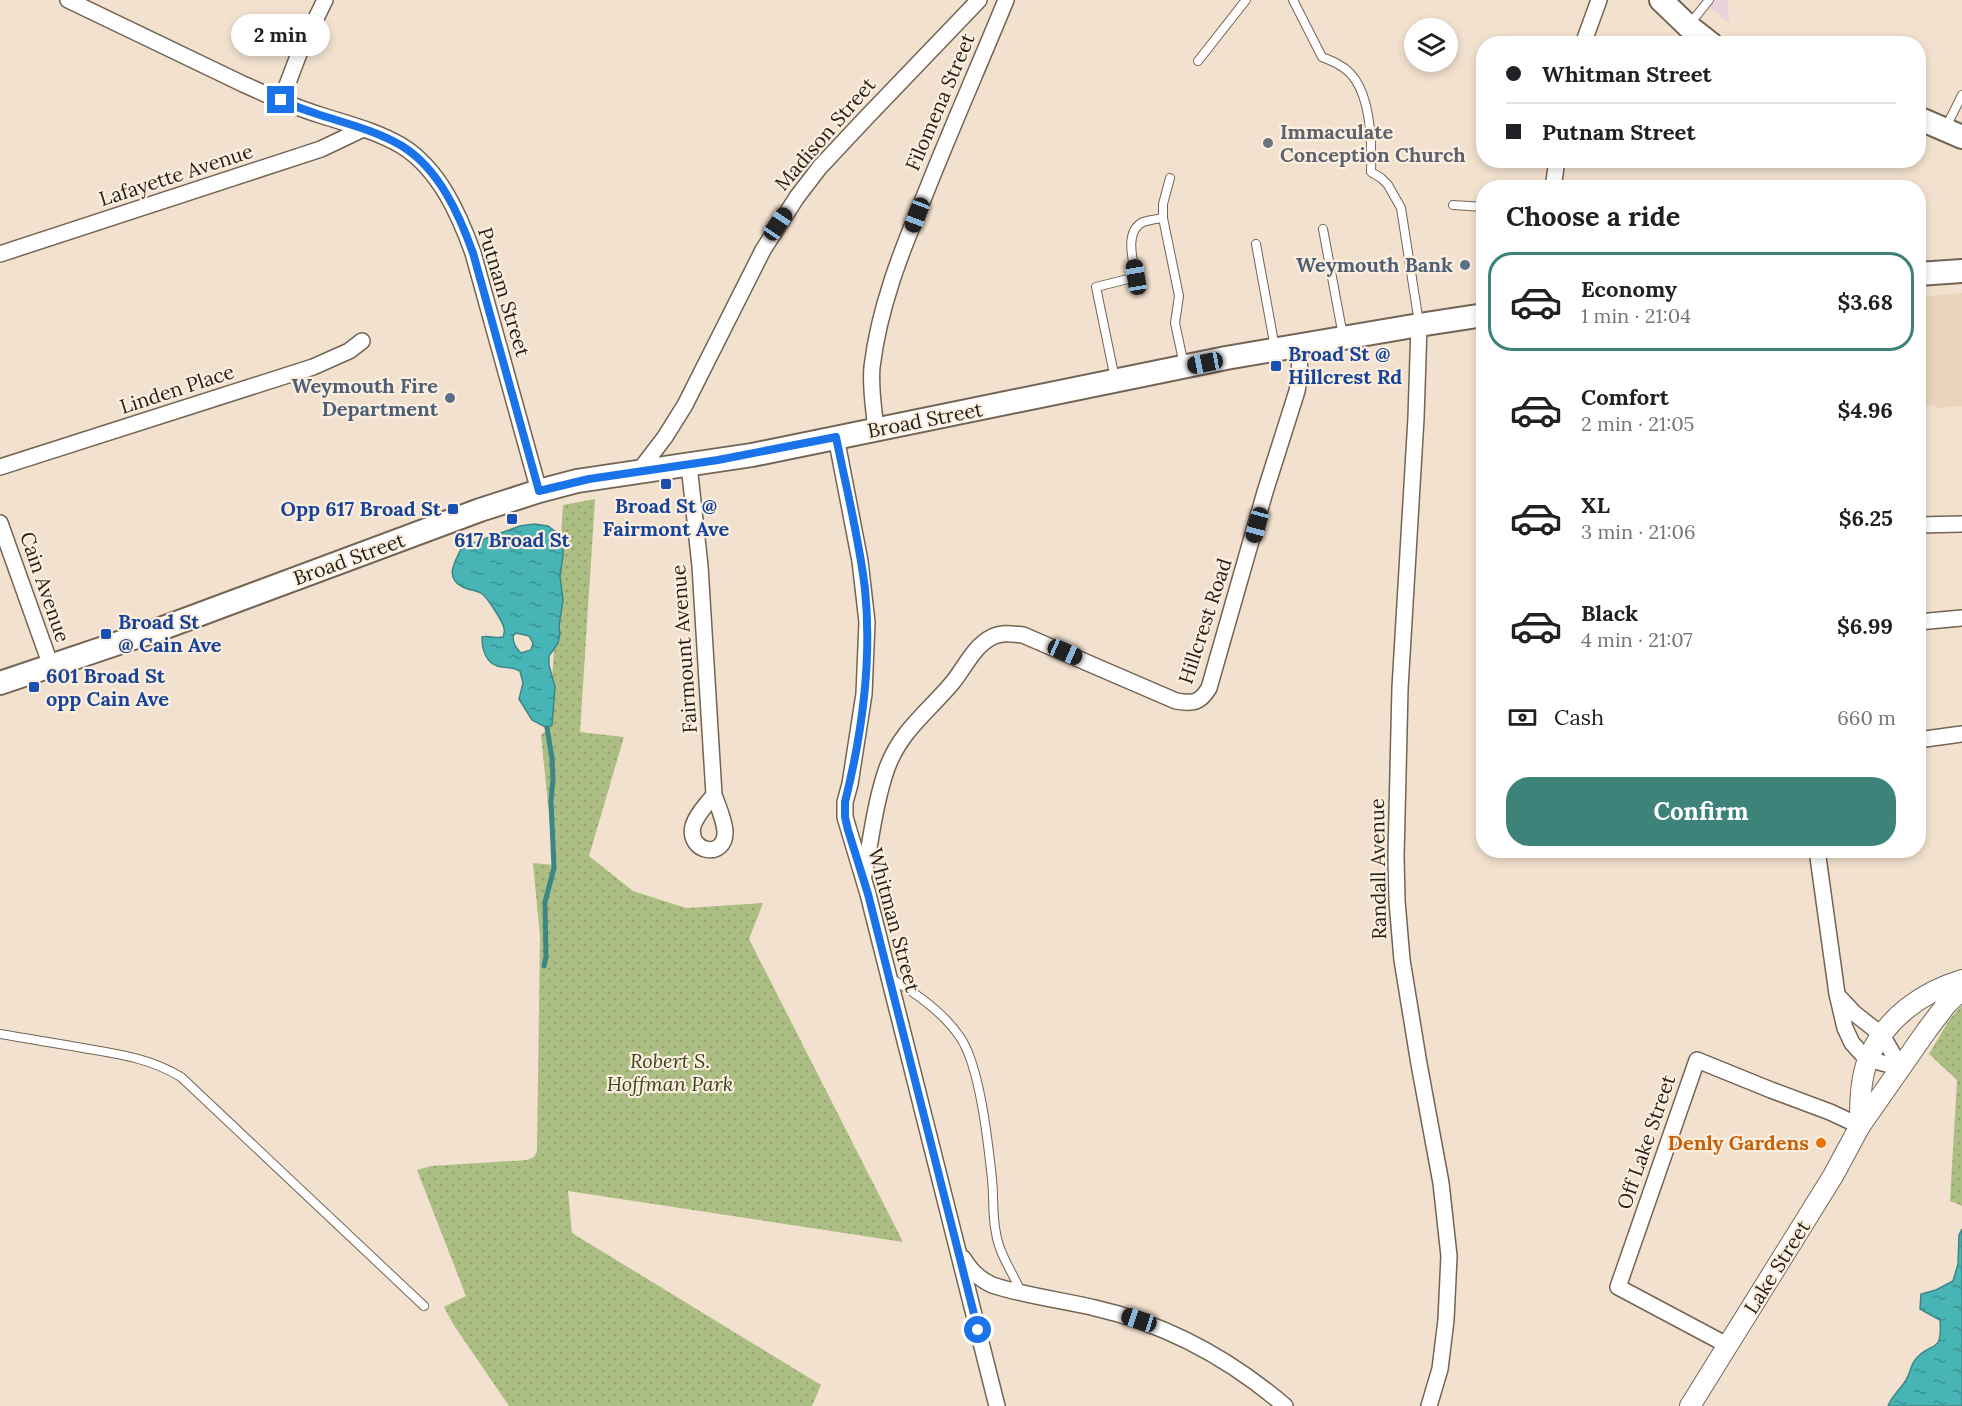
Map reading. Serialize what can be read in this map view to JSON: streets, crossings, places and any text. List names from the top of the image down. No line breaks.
{"streets":{"main road":["Broad Street"],"street":["Filomena Street","Madison Street","Lafayette Avenue","Putnam Street","Linden Place","Cain Avenue","Hillcrest Road","Fairmount Avenue","Randall Avenue","Whitman Street","Off Lake Street","Lake Street"]},"crossings":[["Filomena Street","Broad Street"],["Madison Street","Broad Street"],["Lafayette Avenue","Putnam Street"],["Putnam Street","Broad Street"],["Broad Street","Cain Avenue"],["Broad Street","Hillcrest Road"],["Broad Street","Fairmount Avenue"],["Broad Street","Randall Avenue"],["Broad Street","Whitman Street"],["Hillcrest Road","Whitman Street"],["Off Lake Street","Lake Street"]],"parks":["Robert S. Hoffman Park"],"places":{"other":["Immaculate Conception Church","Weymouth Bank","Weymouth Fire Department","Denly Gardens"],"transit":["Broad St @ Hillcrest Rd","Broad St @ Fairmont Ave","Opp 617 Broad St","617 Broad St","Broad St @ Cain Ave","601 Broad St opp Cain Ave"]},"page":{"bubble":"2 min","banner":["Whitman Street","Putnam Street"],"heading":"Choose a ride","list":[{"name":"Economy","note":"1 min · 21:04","value":"$3.68"},{"name":"Comfort","note":"2 min · 21:05","value":"$4.96"},{"name":"XL","note":"3 min · 21:06","value":"$6.25"},{"name":"Black","note":"4 min · 21:07","value":"$6.99"}],"pay":["Cash","660 m"],"buttons":"Confirm"}}
